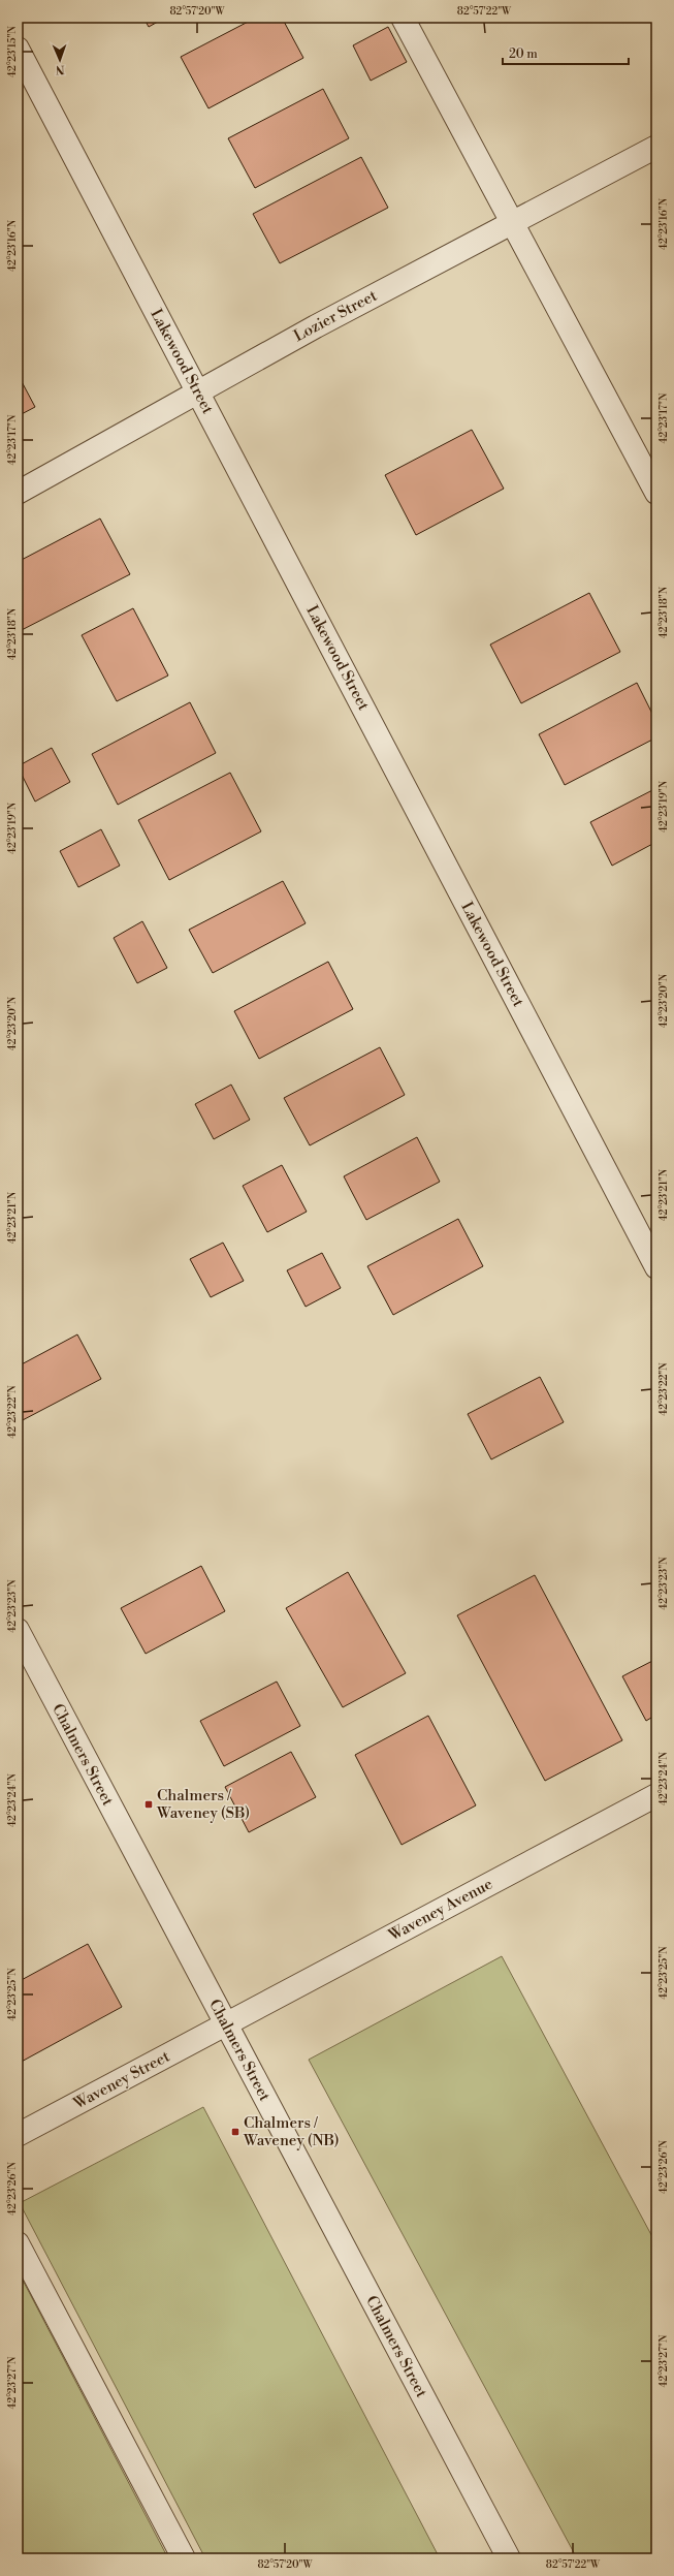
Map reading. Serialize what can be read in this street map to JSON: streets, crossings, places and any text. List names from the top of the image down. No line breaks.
{"streets":{"street":["Lozier Street","Lakewood Street","Chalmers Street","Waveney Avenue","Waveney Street"]},"crossings":[["Lozier Street","Lakewood Street"],["Chalmers Street","Waveney Avenue"],["Chalmers Street","Waveney Street"],["Waveney Avenue","Waveney Street"]],"places":{"transit":["Chalmers / Waveney (SB)","Chalmers / Waveney (NB)"]},"scale_bar":"20 m","north":"bottom","coordinates":["82°57'20\"W","82°57'22\"W","42°23'15\"N","42°23'16\"N","42°23'17\"N","42°23'18\"N","42°23'19\"N","42°23'20\"N","42°23'21\"N","42°23'22\"N","42°23'23\"N","42°23'24\"N","42°23'25\"N","42°23'26\"N","42°23'27\"N"]}
